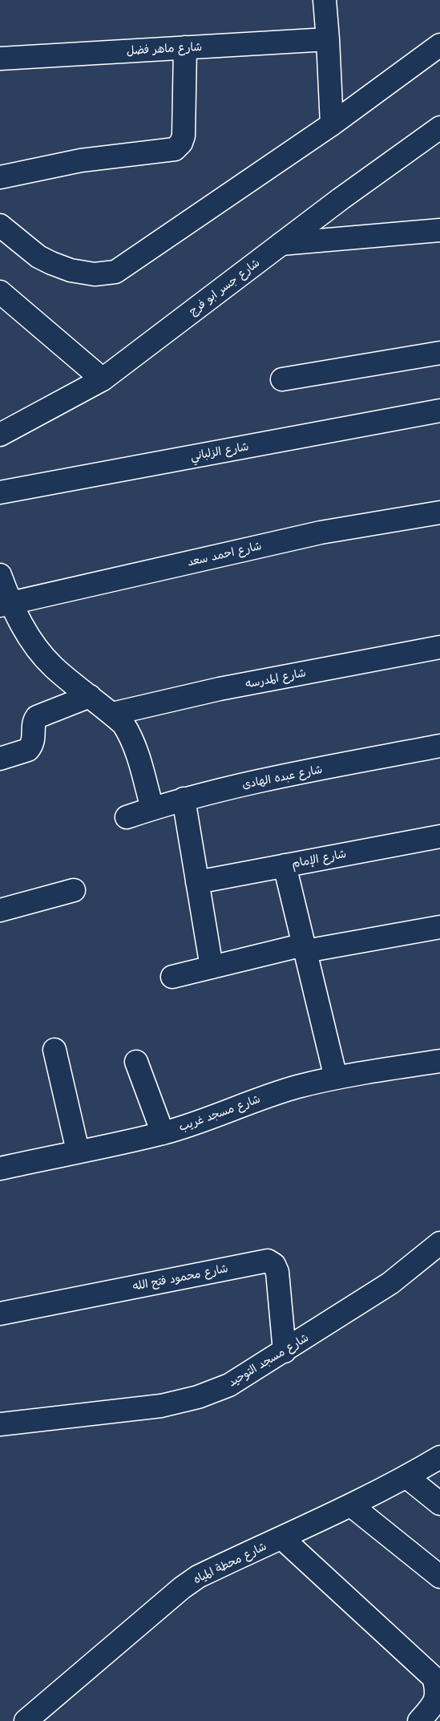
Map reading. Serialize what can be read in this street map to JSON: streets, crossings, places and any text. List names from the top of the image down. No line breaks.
{"streets":{"street":["شارع ماهر فضل","شارع جسر ابو فرج","شارع الزلباني","شارع احمد سعد","شارع المدرسه","شارع عبده الهادى","شارع الإمام","شارع مسجد غريب","شارع محمود فتح الله","شارع مسجد التوحيد","شارع محطة المياه"]},"crossings":[["شارع محمود فتح الله","شارع مسجد التوحيد"]]}
